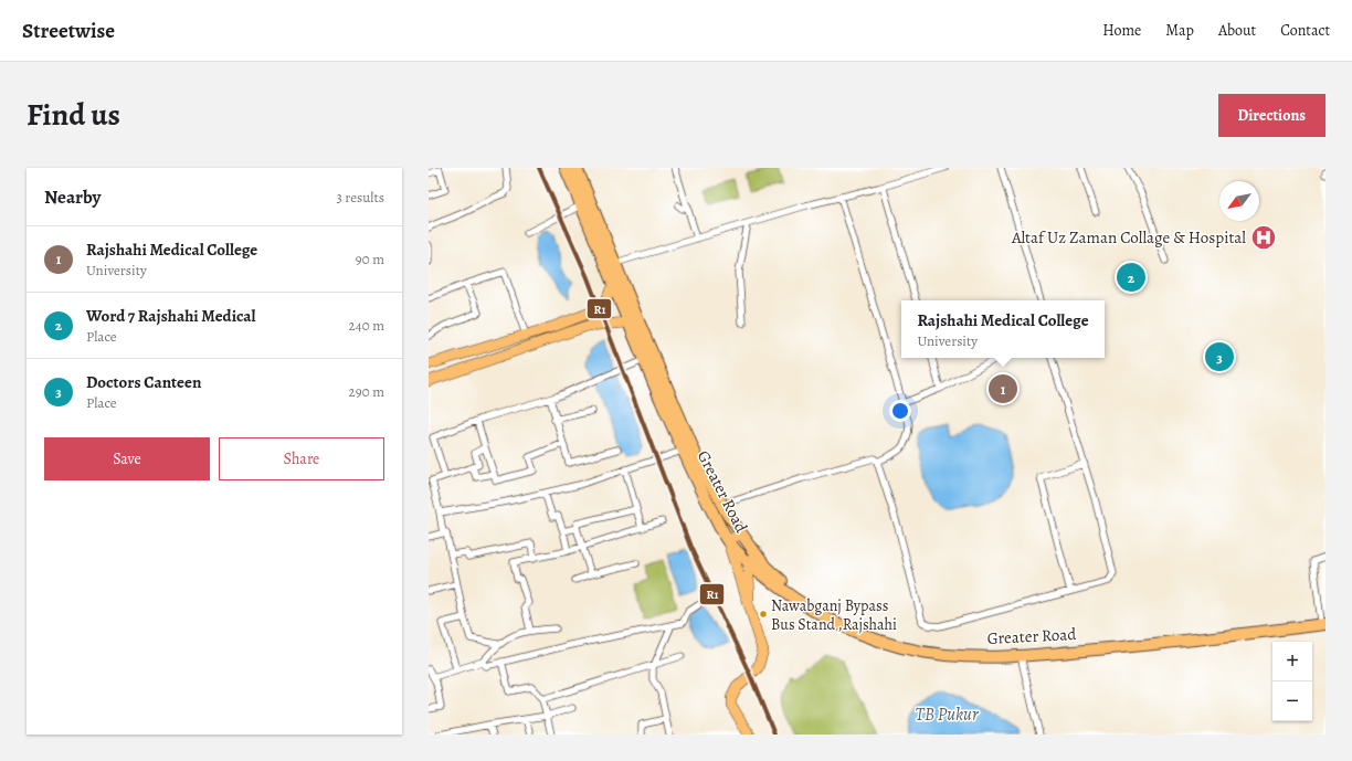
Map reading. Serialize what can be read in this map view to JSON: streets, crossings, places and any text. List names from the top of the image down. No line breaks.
{"streets":{"highway":["Greater Road"]},"water":["TB Pukur"],"places":{"hospital":["Altaf Uz Zaman Collage & Hospital"],"other":["Nawabganj Bypass Bus Stand ,Rajshahi"]},"lines":["transit line R1"],"north":"bottom left","page":{"header":"Streetwise","nav":["Home","Map","About","Contact"],"title":"Find us","buttons":["Directions",["Save","Share"]],"heading":["Nearby","3 results"],"list":[{"mark":"1","name":"Rajshahi Medical College","note":"University","value":"90 m"},{"mark":"2","name":"Word 7 Rajshahi Medical","note":"Place","value":"240 m"},{"mark":"3","name":"Doctors Canteen","note":"Place","value":"290 m"}],"pins":["2","3","1"],"popup":["Rajshahi Medical College","University"],"map_buttons":["+","−"]}}
